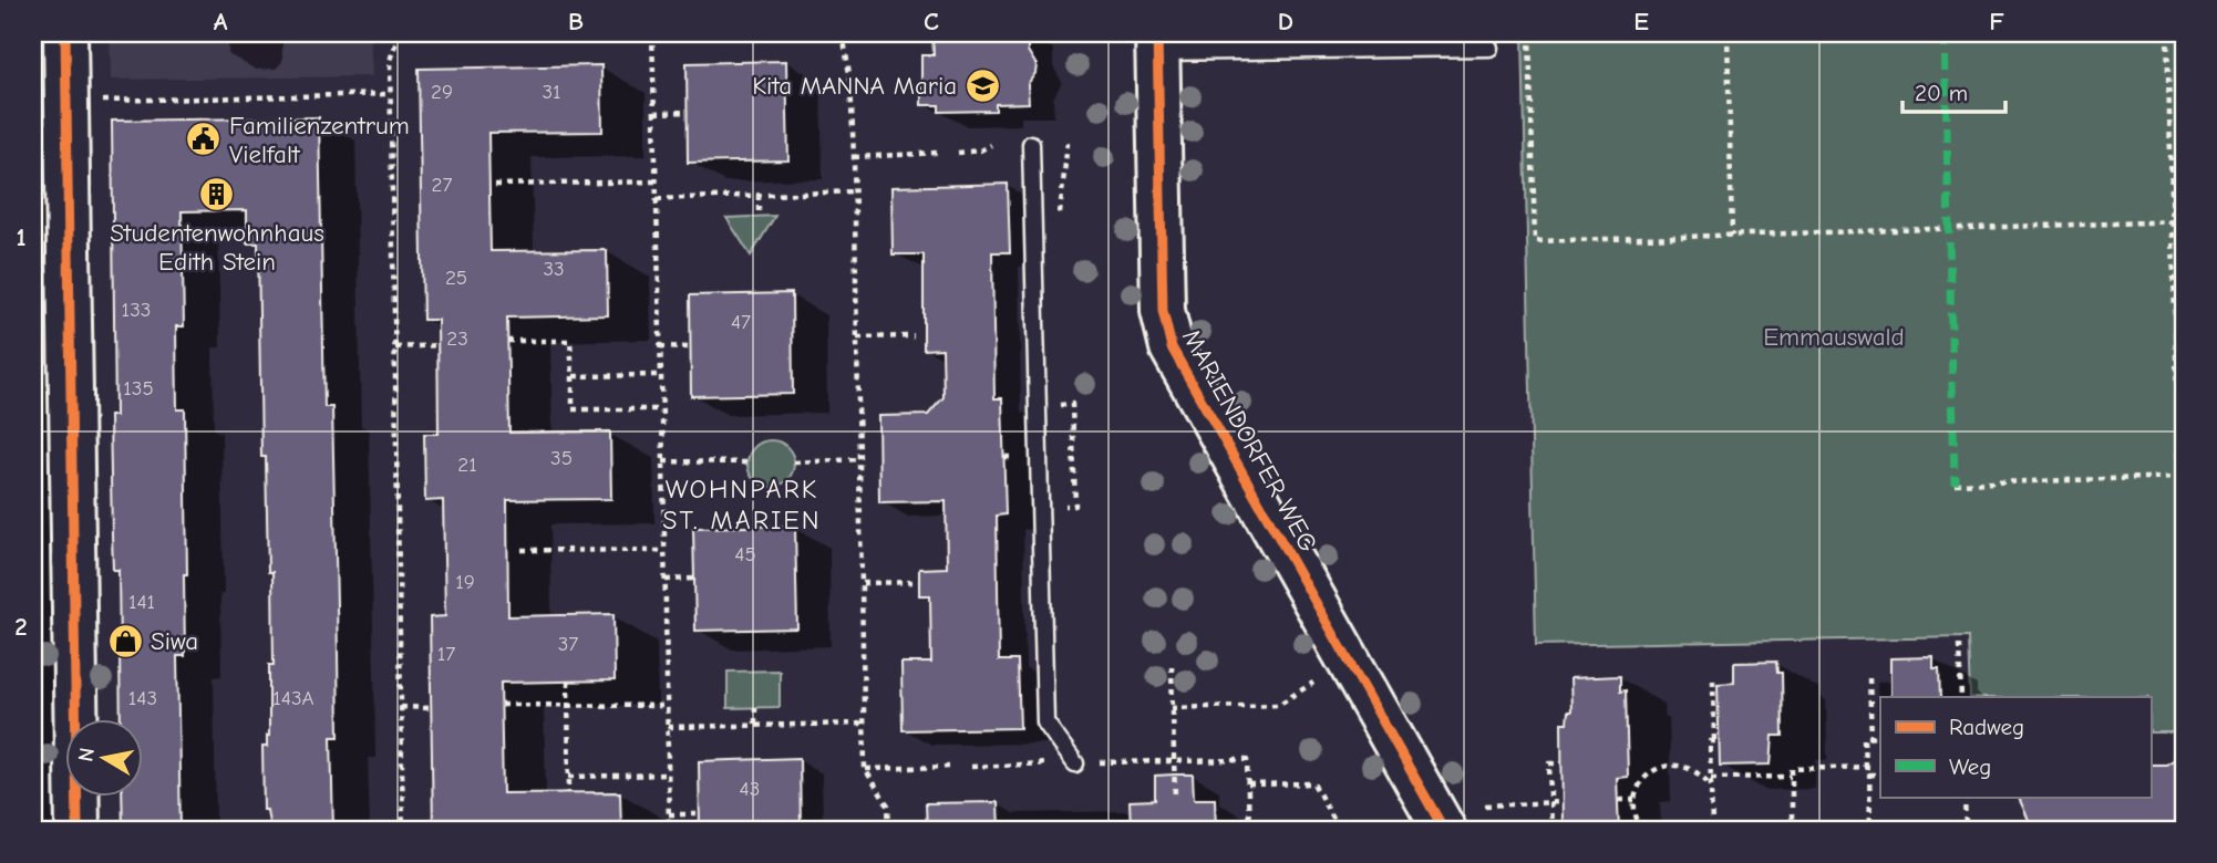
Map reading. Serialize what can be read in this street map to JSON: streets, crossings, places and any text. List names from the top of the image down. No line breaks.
{"streets":{"street":["MARIENDORFER WEG"]},"districts":["WOHNPARK ST. MARIEN"],"parks":["Emmauswald"],"places":{"school or university":["Kita MANNA Maria"],"public building":["Familienzentrum Vielfalt"],"building":["Studentenwohnhaus Edith Stein"],"shop":["Siwa"]},"house_numbers":["29","31","27","33","25","133","47","23","135","35","21","45","19","141","37","17","143","143A","43"],"legend":["Radweg","Weg"],"scale_bar":"20 m","north":"left","grid":{"columns":["A","B","C","D","E","F"],"rows":["1","2"]}}
